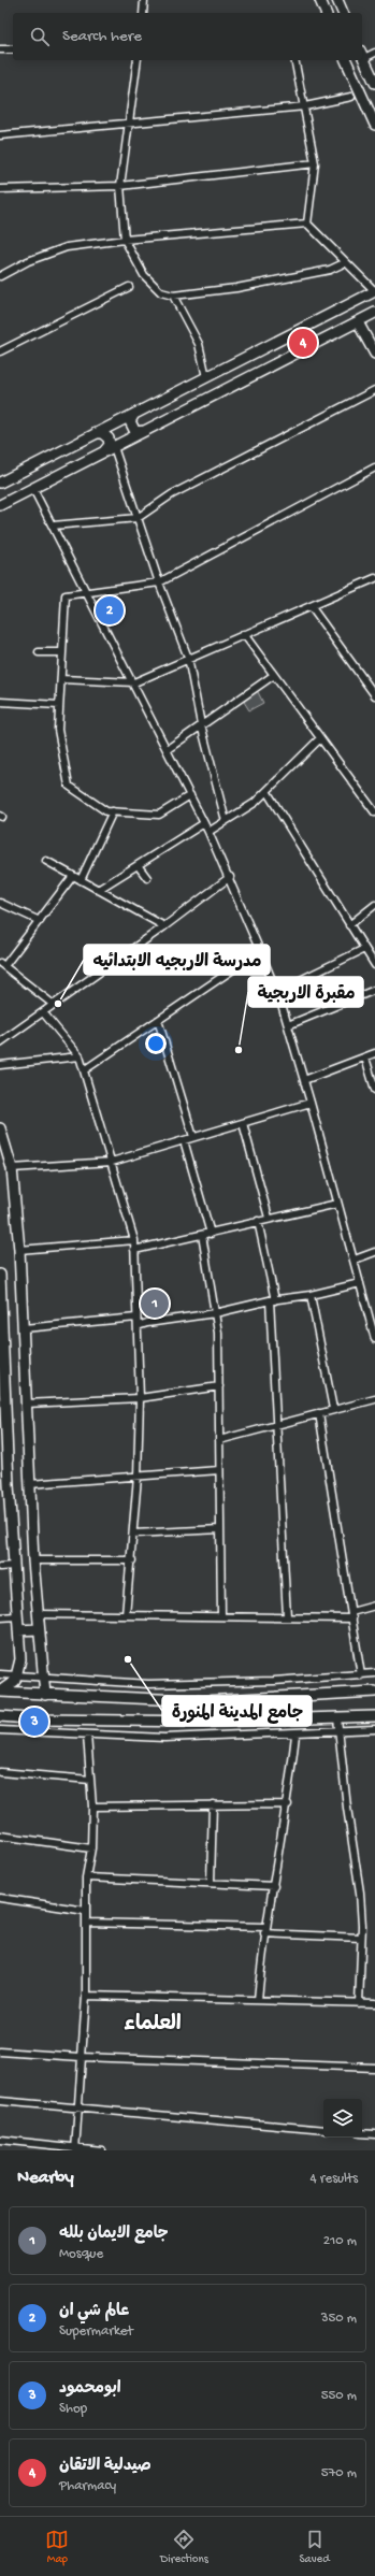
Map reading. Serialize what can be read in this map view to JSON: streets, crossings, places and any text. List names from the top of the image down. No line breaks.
{"districts":["العلماء"],"places":["مدرسة الاربجيه الابتدائيه","مقبرة الاربجية","جامع المدينة المنورة"],"page":{"search":"Search here","pins":["4","2","1","3"],"heading":["Nearby","4 results"],"list":[{"mark":"1","name":"جامع الايمان بلله","note":"Mosque","value":"210 m"},{"mark":"2","name":"عالم شي ان","note":"Supermarket","value":"350 m"},{"mark":"3","name":"ابومحمود","note":"Shop","value":"550 m"},{"mark":"4","name":"صيدلية الاتقان","note":"Pharmacy","value":"570 m"}],"nav":["Map","Directions","Saved"]}}
